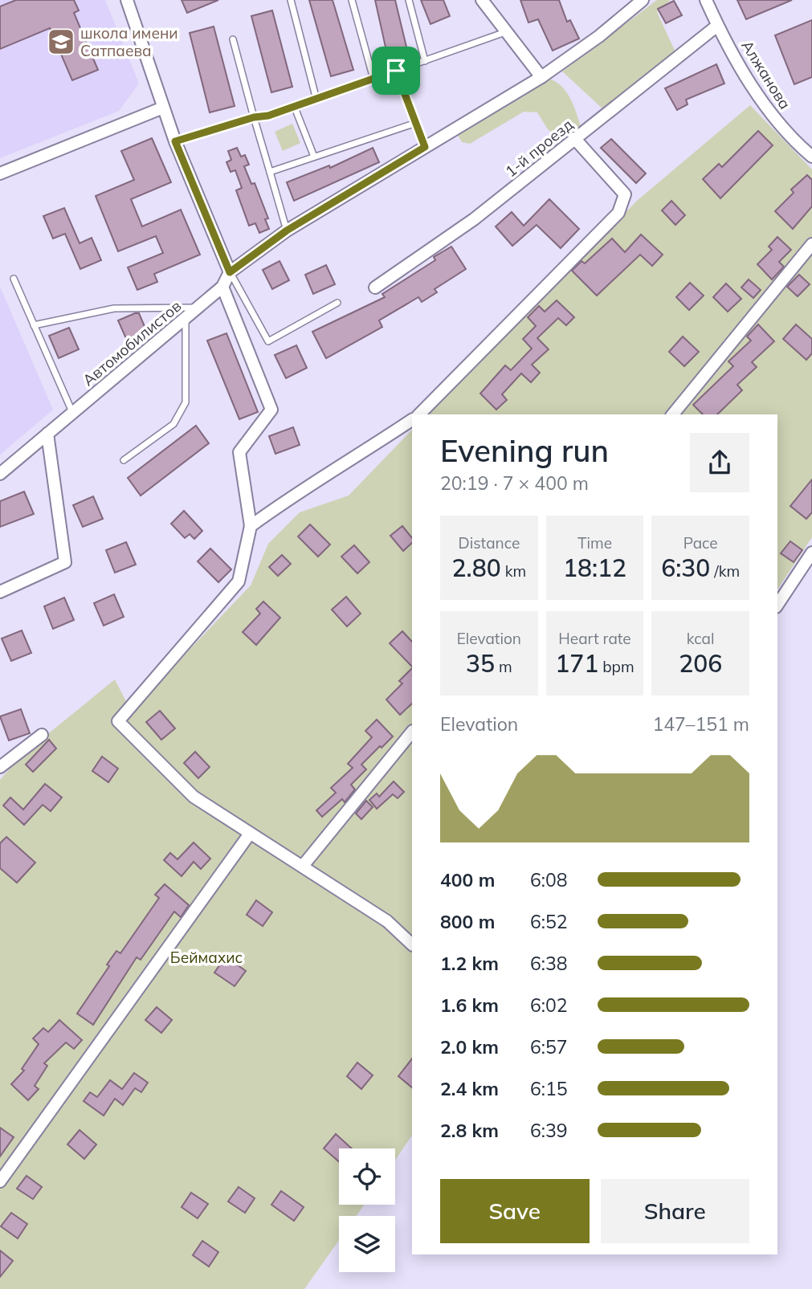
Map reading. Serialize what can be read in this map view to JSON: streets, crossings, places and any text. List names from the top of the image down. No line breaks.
{"streets":{"street":["Алжанова","1-й проезд","Автомобилистов"]},"crossings":[["Алжанова","1-й проезд"]],"parks":["Беймахис"],"places":{"school or university":["школа имени Сатпаева"]},"page":{"heading":["Evening run","20:19 · 7 × 400 m"],"stats":[["Distance","2.80 km"],["Time","18:12"],["Pace","6:30 /km"],["Elevation","35 m"],["Heart rate","171 bpm"],["kcal","206"]],"chart":["Elevation","147–151 m"],"list":[{"name":"400 m","note":"6:08"},{"name":"800 m","note":"6:52"},{"name":"1.2 km","note":"6:38"},{"name":"1.6 km","note":"6:02"},{"name":"2.0 km","note":"6:57"},{"name":"2.4 km","note":"6:15"},{"name":"2.8 km","note":"6:39"}],"buttons":["Save","Share"]}}
